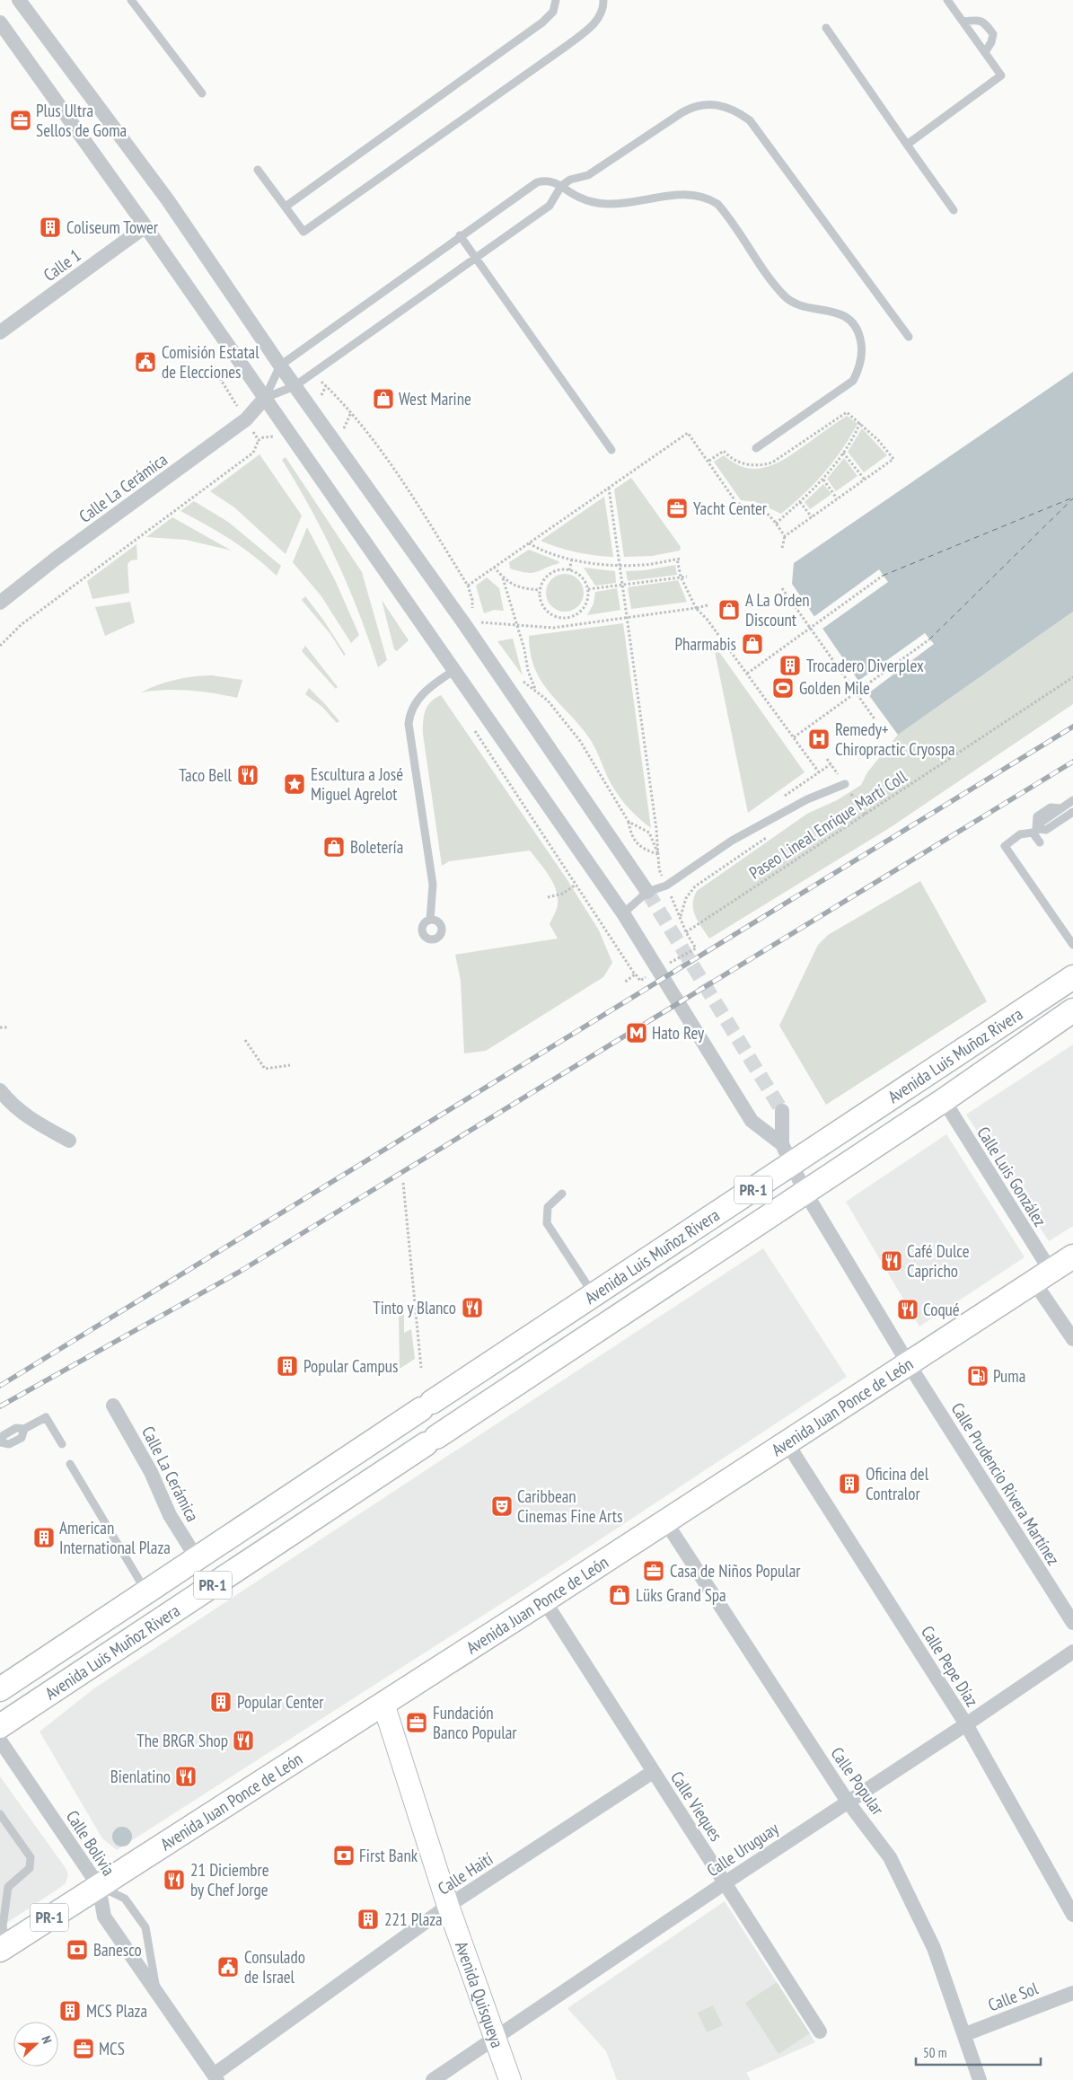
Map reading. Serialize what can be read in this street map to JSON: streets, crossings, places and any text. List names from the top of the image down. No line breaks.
{"streets":{"main road":["Avenida Luis Muñoz Rivera","PR-1","Avenida Juan Ponce de León"],"street":["Calle 1","Calle La Cerámica","Calle Luis González","Calle Prudencio Rivera Martínez","Calle Pepe Díaz","Calle Popular","Calle Vieques","Calle Bolivia","Calle Uruguay","Calle Haití","Avenida Quisqueya","Calle Sol"],"path":["Paseo Lineal Enrique Martí Coll"]},"crossings":[["Calle La Cerámica","Avenida Luis Muñoz Rivera"],["Avenida Luis Muñoz Rivera","Calle Luis González"],["Avenida Luis Muñoz Rivera","Calle Prudencio Rivera Martínez"],["Calle Luis González","Avenida Juan Ponce de León"],["Avenida Juan Ponce de León","Calle Prudencio Rivera Martínez"],["Avenida Juan Ponce de León","Calle Pepe Díaz"],["Avenida Juan Ponce de León","Calle Popular"],["Avenida Juan Ponce de León","Calle Vieques"],["Avenida Juan Ponce de León","Calle Bolivia"],["Avenida Juan Ponce de León","Avenida Quisqueya"],["Calle Pepe Díaz","Calle Uruguay"],["Calle Popular","Calle Uruguay"],["Calle Popular","Calle Sol"],["Calle Vieques","Calle Uruguay"],["Calle Vieques","Calle Haití"],["Calle Bolivia","Calle Haití"],["Calle Uruguay","Avenida Quisqueya"],["Calle Haití","Avenida Quisqueya"]],"places":{"office":["Plus Ultra Sellos de Goma","Yacht Center","Casa de Niños Popular","Fundación Banco Popular","MCS"],"building":["Coliseum Tower","Trocadero Diverplex","Popular Campus","Oficina del Contralor","American International Plaza","Popular Center","221 Plaza","MCS Plaza"],"public building":["Comisión Estatal de Elecciones","Consulado de Israel"],"shop":["West Marine","A La Orden Discount","Pharmabis","Boletería","Lüks Grand Spa"],"sports":["Golden Mile"],"hospital":["Remedy+ Chiropractic Cryospa"],"restaurant":["Taco Bell","Café Dulce Capricho","Tinto y Blanco","Coqué","The BRGR Shop","Bienlatino","21 Diciembre by Chef Jorge"],"place":["Escultura a José Miguel Agrelot"],"metro station":["Hato Rey"],"fuel station":["Puma"],"theatre":["Caribbean Cinemas Fine Arts"],"bank":["First Bank","Banesco"]},"scale_bar":"50 m","north":"right"}
